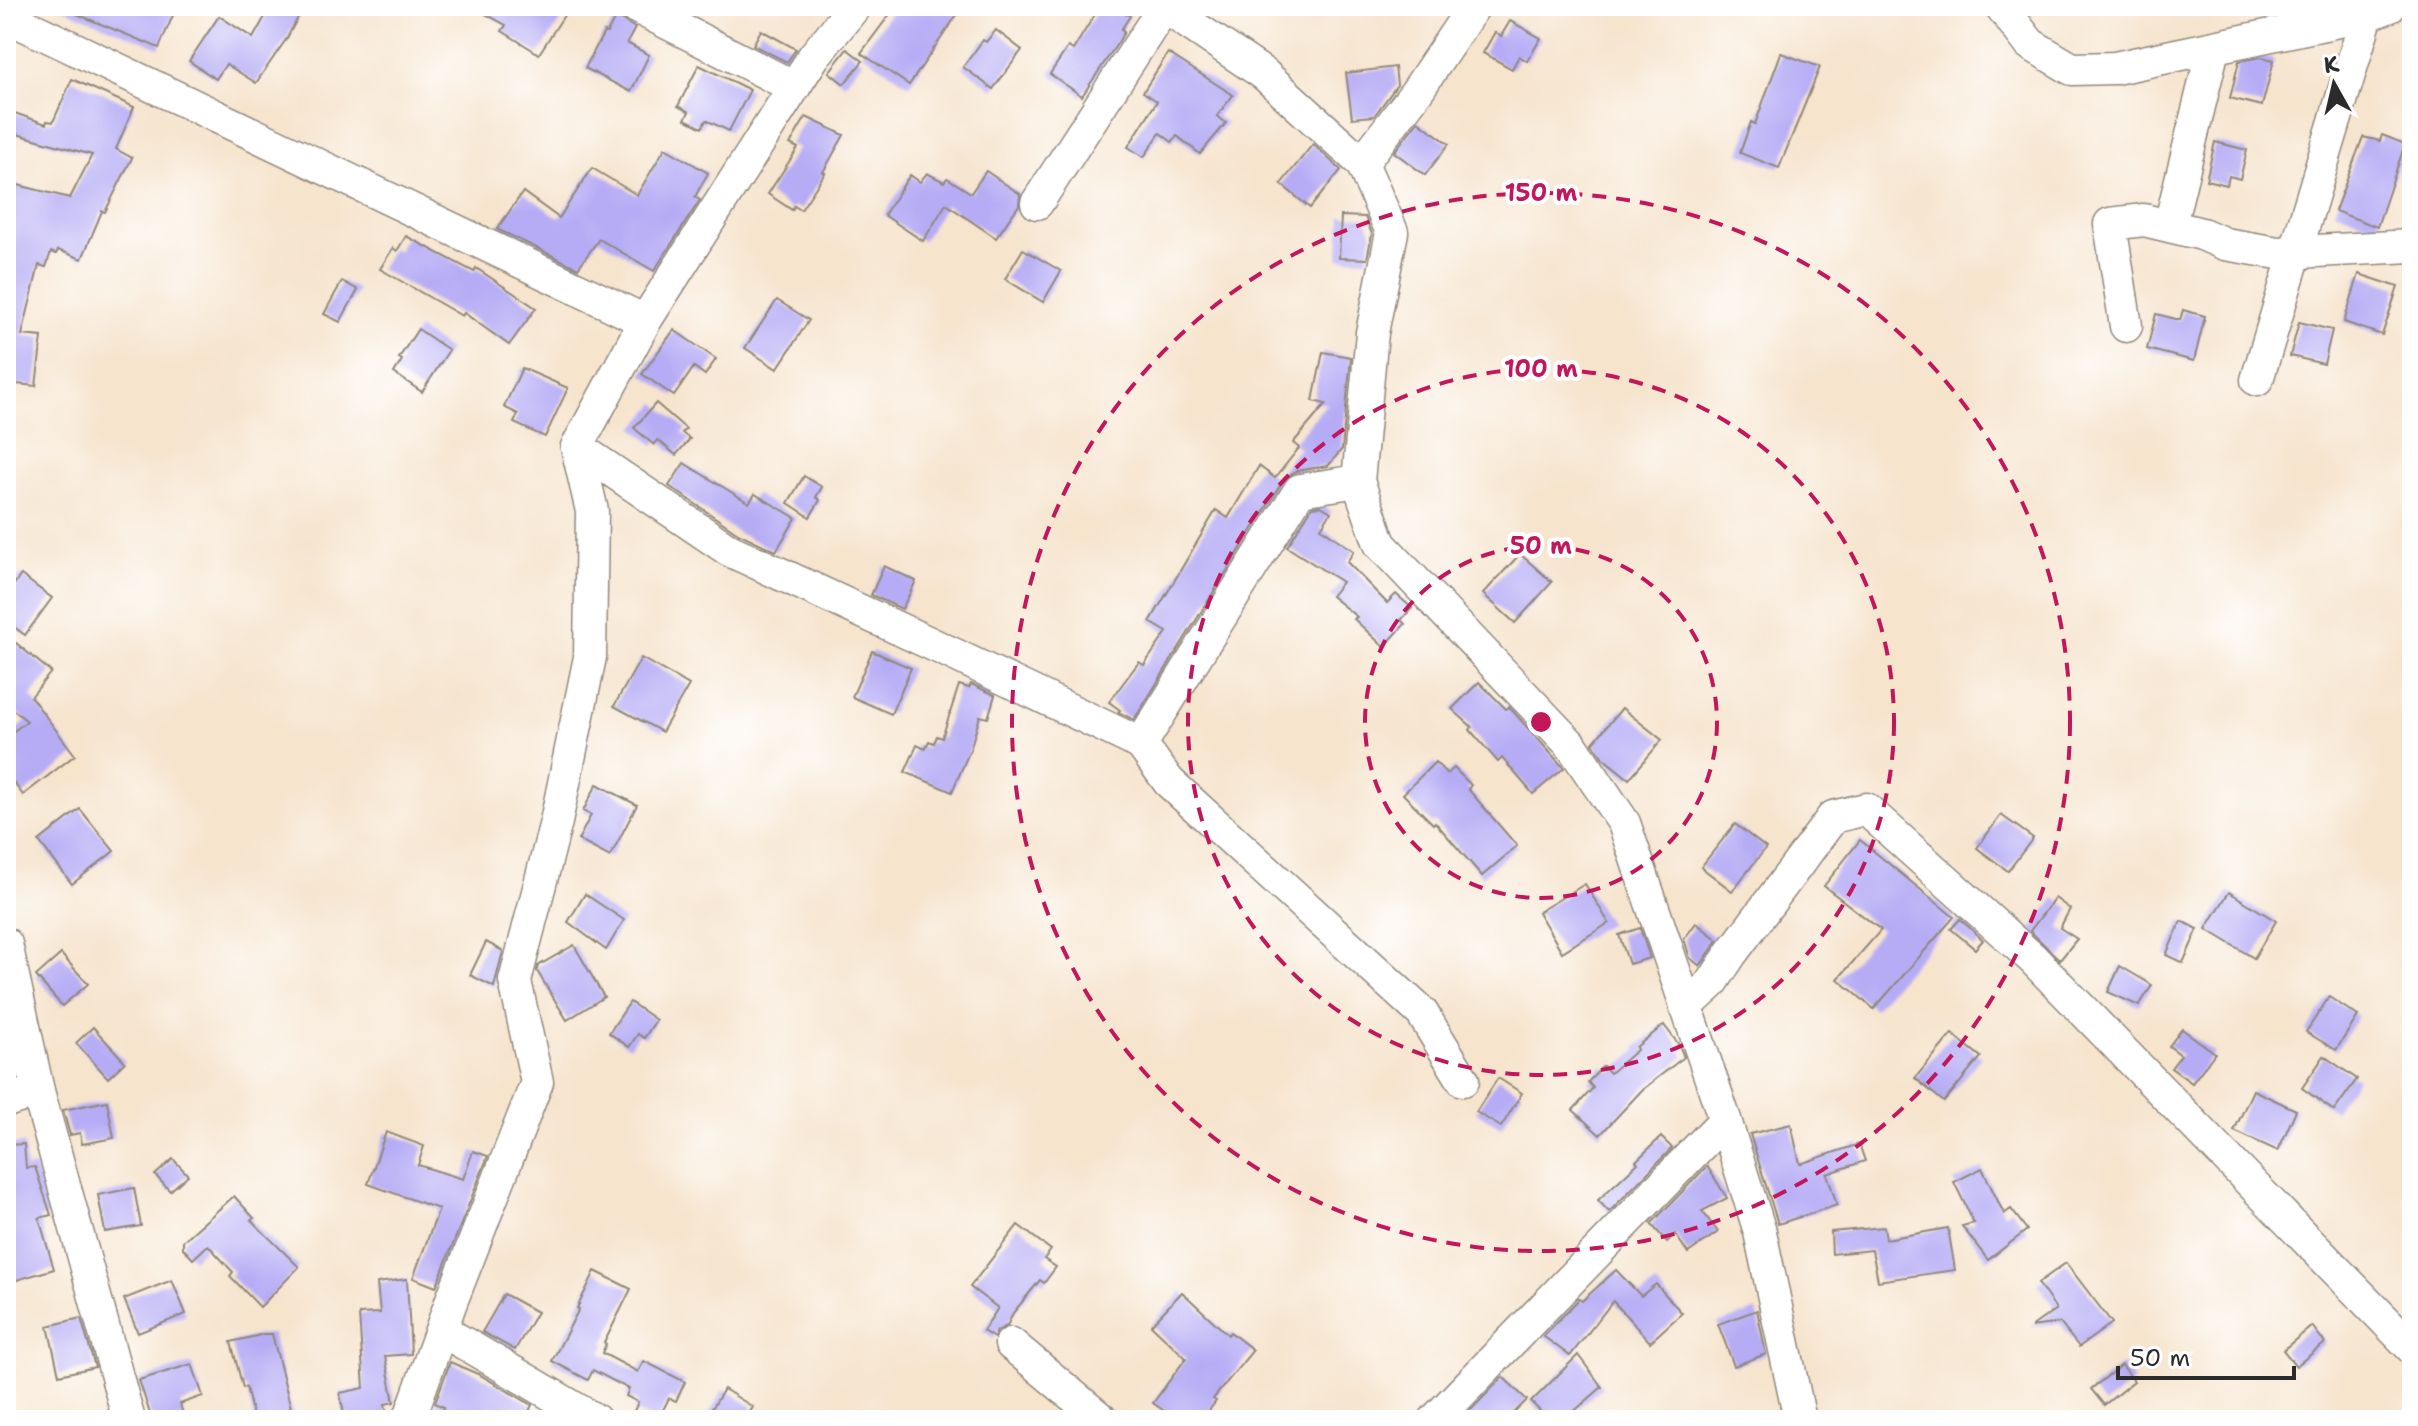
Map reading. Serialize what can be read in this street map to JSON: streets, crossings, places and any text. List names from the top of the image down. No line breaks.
{"scale_bar":"50 m","north":"top","rings":["150 m","100 m","50 m"]}
